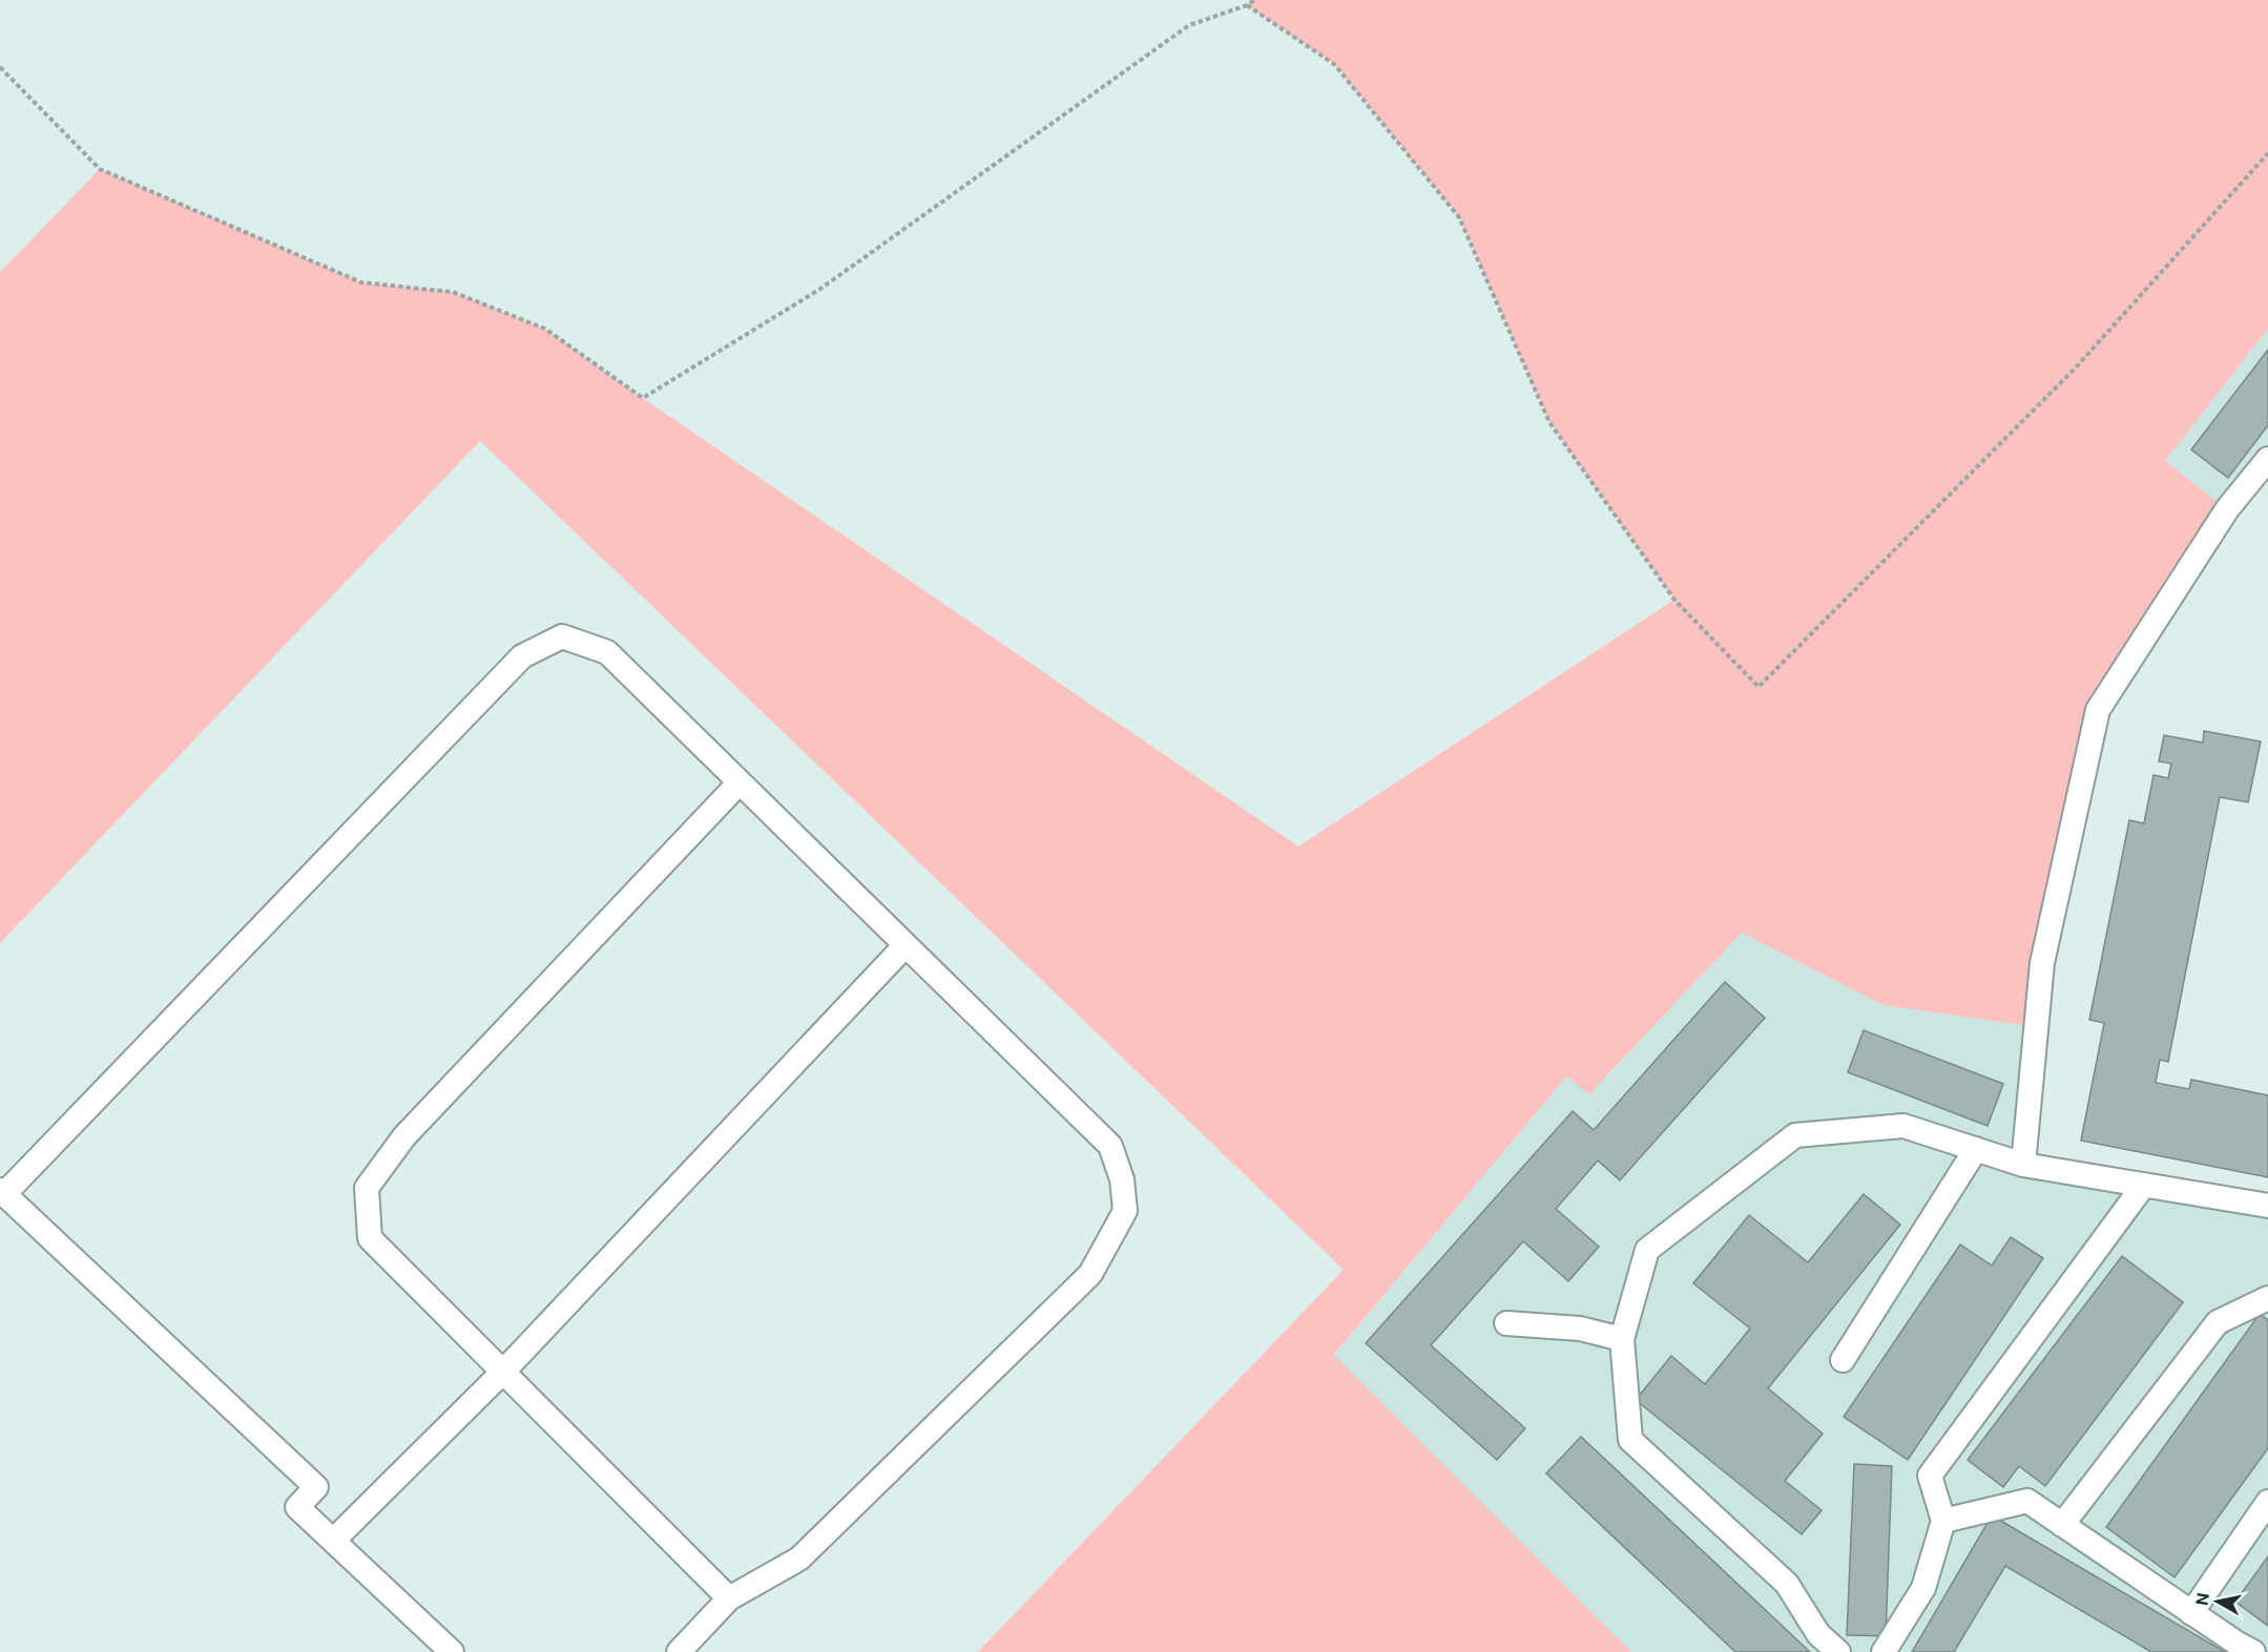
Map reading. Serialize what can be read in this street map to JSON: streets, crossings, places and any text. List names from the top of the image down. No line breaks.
{"north":"left"}
